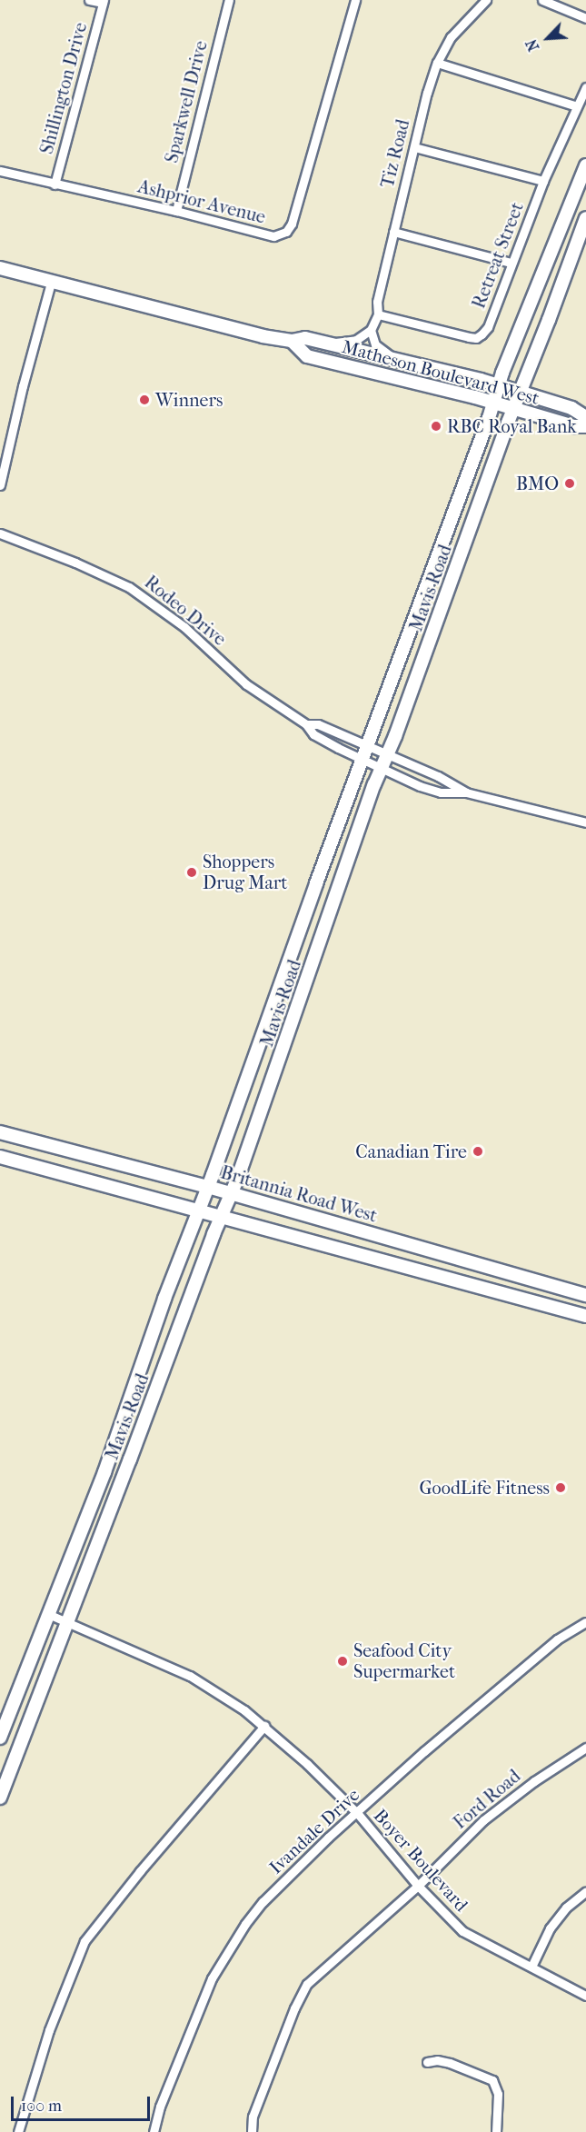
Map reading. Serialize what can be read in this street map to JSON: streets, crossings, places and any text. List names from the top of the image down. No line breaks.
{"streets":{"main road":["Matheson Boulevard West","Mavis Road","Britannia Road West"],"street":["Shillington Drive","Sparkwell Drive","Tiz Road","Ashprior Avenue","Retreat Street","Rodeo Drive","Ford Road","Ivandale Drive","Boyer Boulevard"]},"crossings":[["Shillington Drive","Ashprior Avenue"],["Sparkwell Drive","Ashprior Avenue"],["Tiz Road","Retreat Street"],["Matheson Boulevard West","Mavis Road"],["Mavis Road","Rodeo Drive"],["Mavis Road","Britannia Road West"],["Mavis Road","Boyer Boulevard"],["Ford Road","Boyer Boulevard"],["Ivandale Drive","Boyer Boulevard"]],"places":["Winners","RBC Royal Bank","BMO","Shoppers Drug Mart","Canadian Tire","GoodLife Fitness","Seafood City Supermarket"],"scale_bar":"100 m","north":"bottom left"}
